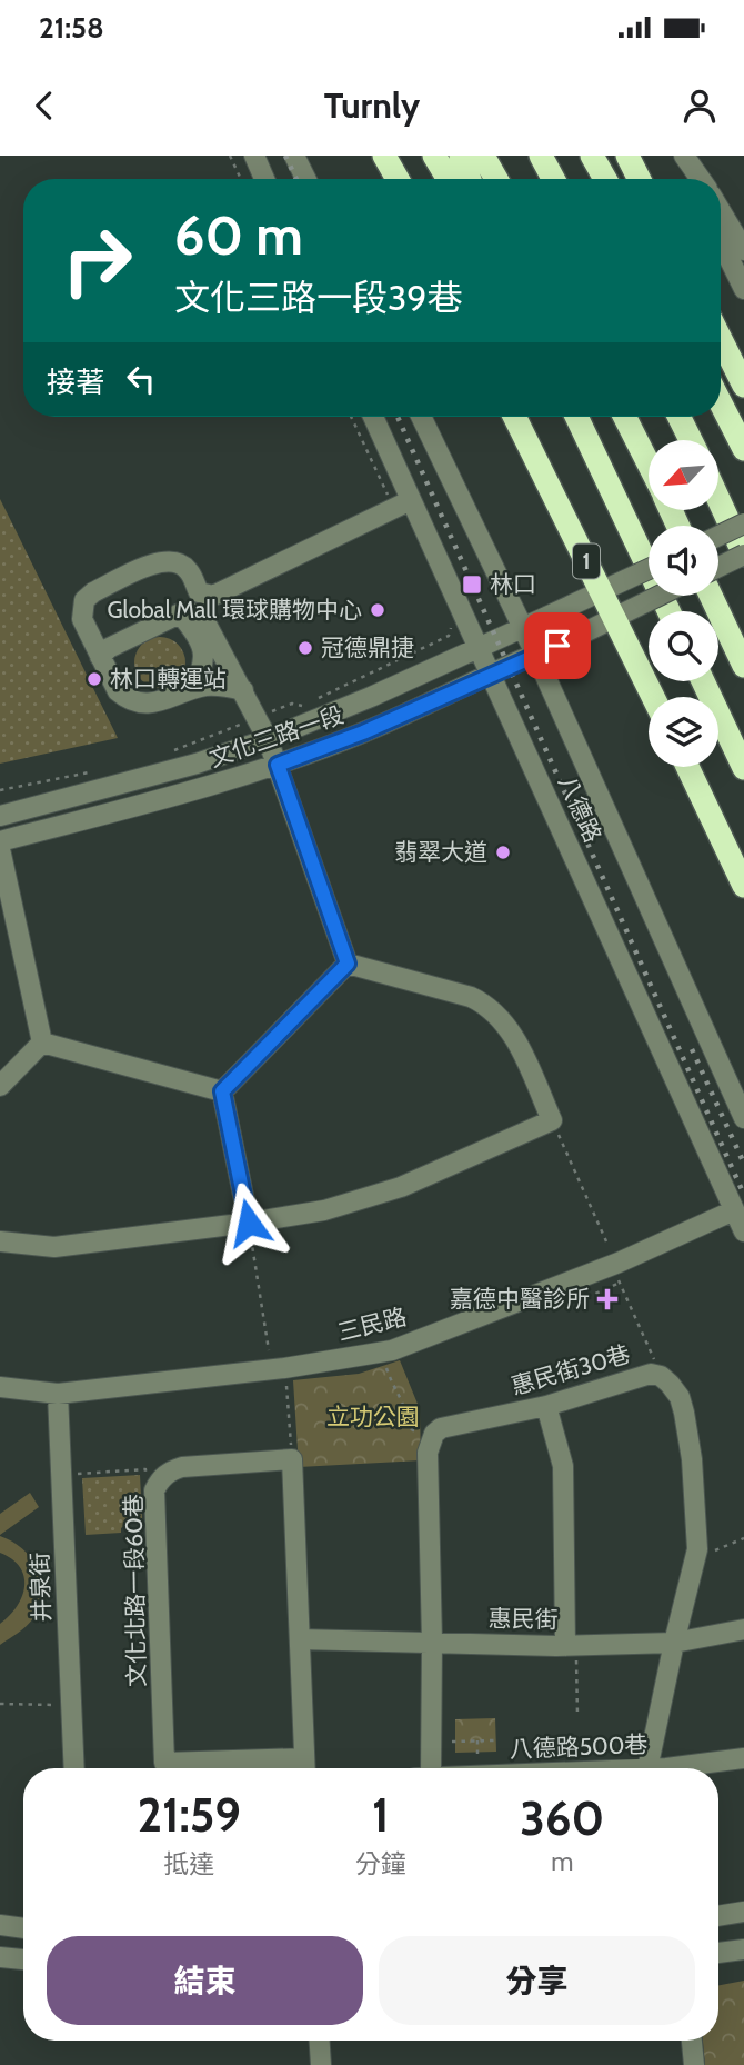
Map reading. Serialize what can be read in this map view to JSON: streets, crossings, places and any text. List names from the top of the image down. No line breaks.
{"streets":{"highway":["1"],"street":["文化三路一段","八德路","三民路","惠民街30巷","井泉街","文化北路一段60巷","惠民街","八德路500巷"]},"crossings":[["文化三路一段","八德路"],["八德路","三民路"],["三民路","井泉街"],["惠民街30巷","惠民街"],["文化北路一段60巷","惠民街"]],"parks":["立功公園"],"places":{"transit":["林口"],"other":["Global Mall 環球購物中心","冠德鼎捷","林口轉運站","翡翠大道"],"health":["嘉德中醫診所"]},"north":"bottom left","page":{"status":"21:58","header":"Turnly","turn":["60 m","文化三路一段39巷"],"then":"接著","eta":["21:59","抵達","1","分鐘","360","m"],"buttons":["結束","分享"]}}
